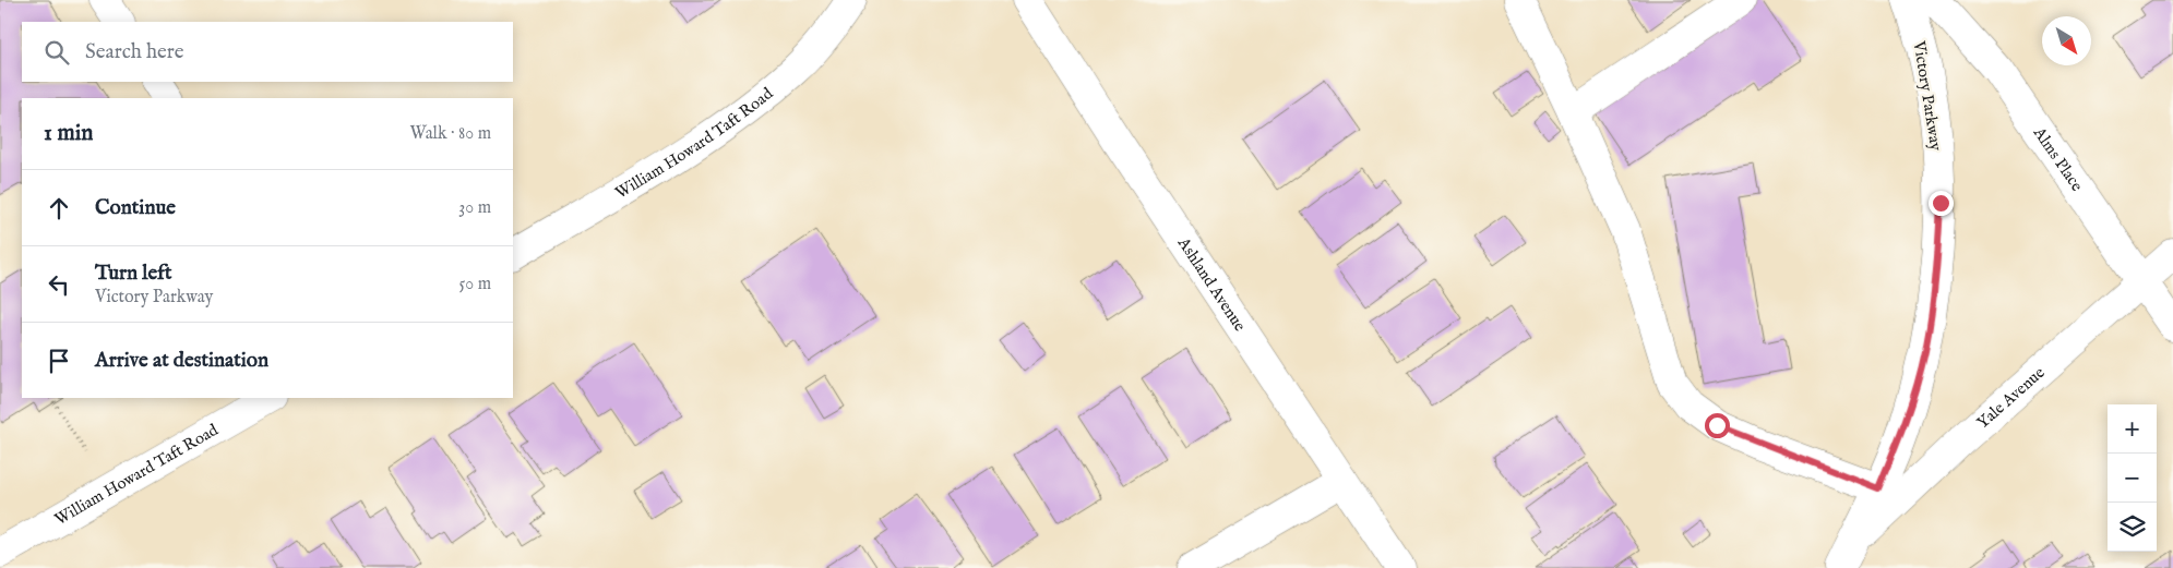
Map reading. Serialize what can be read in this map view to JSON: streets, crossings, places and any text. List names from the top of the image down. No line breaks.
{"streets":{"street":["Victory Parkway","William Howard Taft Road","Alms Place","Ashland Avenue","Yale Avenue"]},"crossings":[["Victory Parkway","Yale Avenue"],["Alms Place","Yale Avenue"]],"north":"bottom right","page":{"search":"Search here","heading":["1 min","Walk · 80 m"],"list":[["Continue","30 m"],["Turn left","Victory Parkway","50 m"],"Arrive at destination"],"map_buttons":["+","−"]}}
